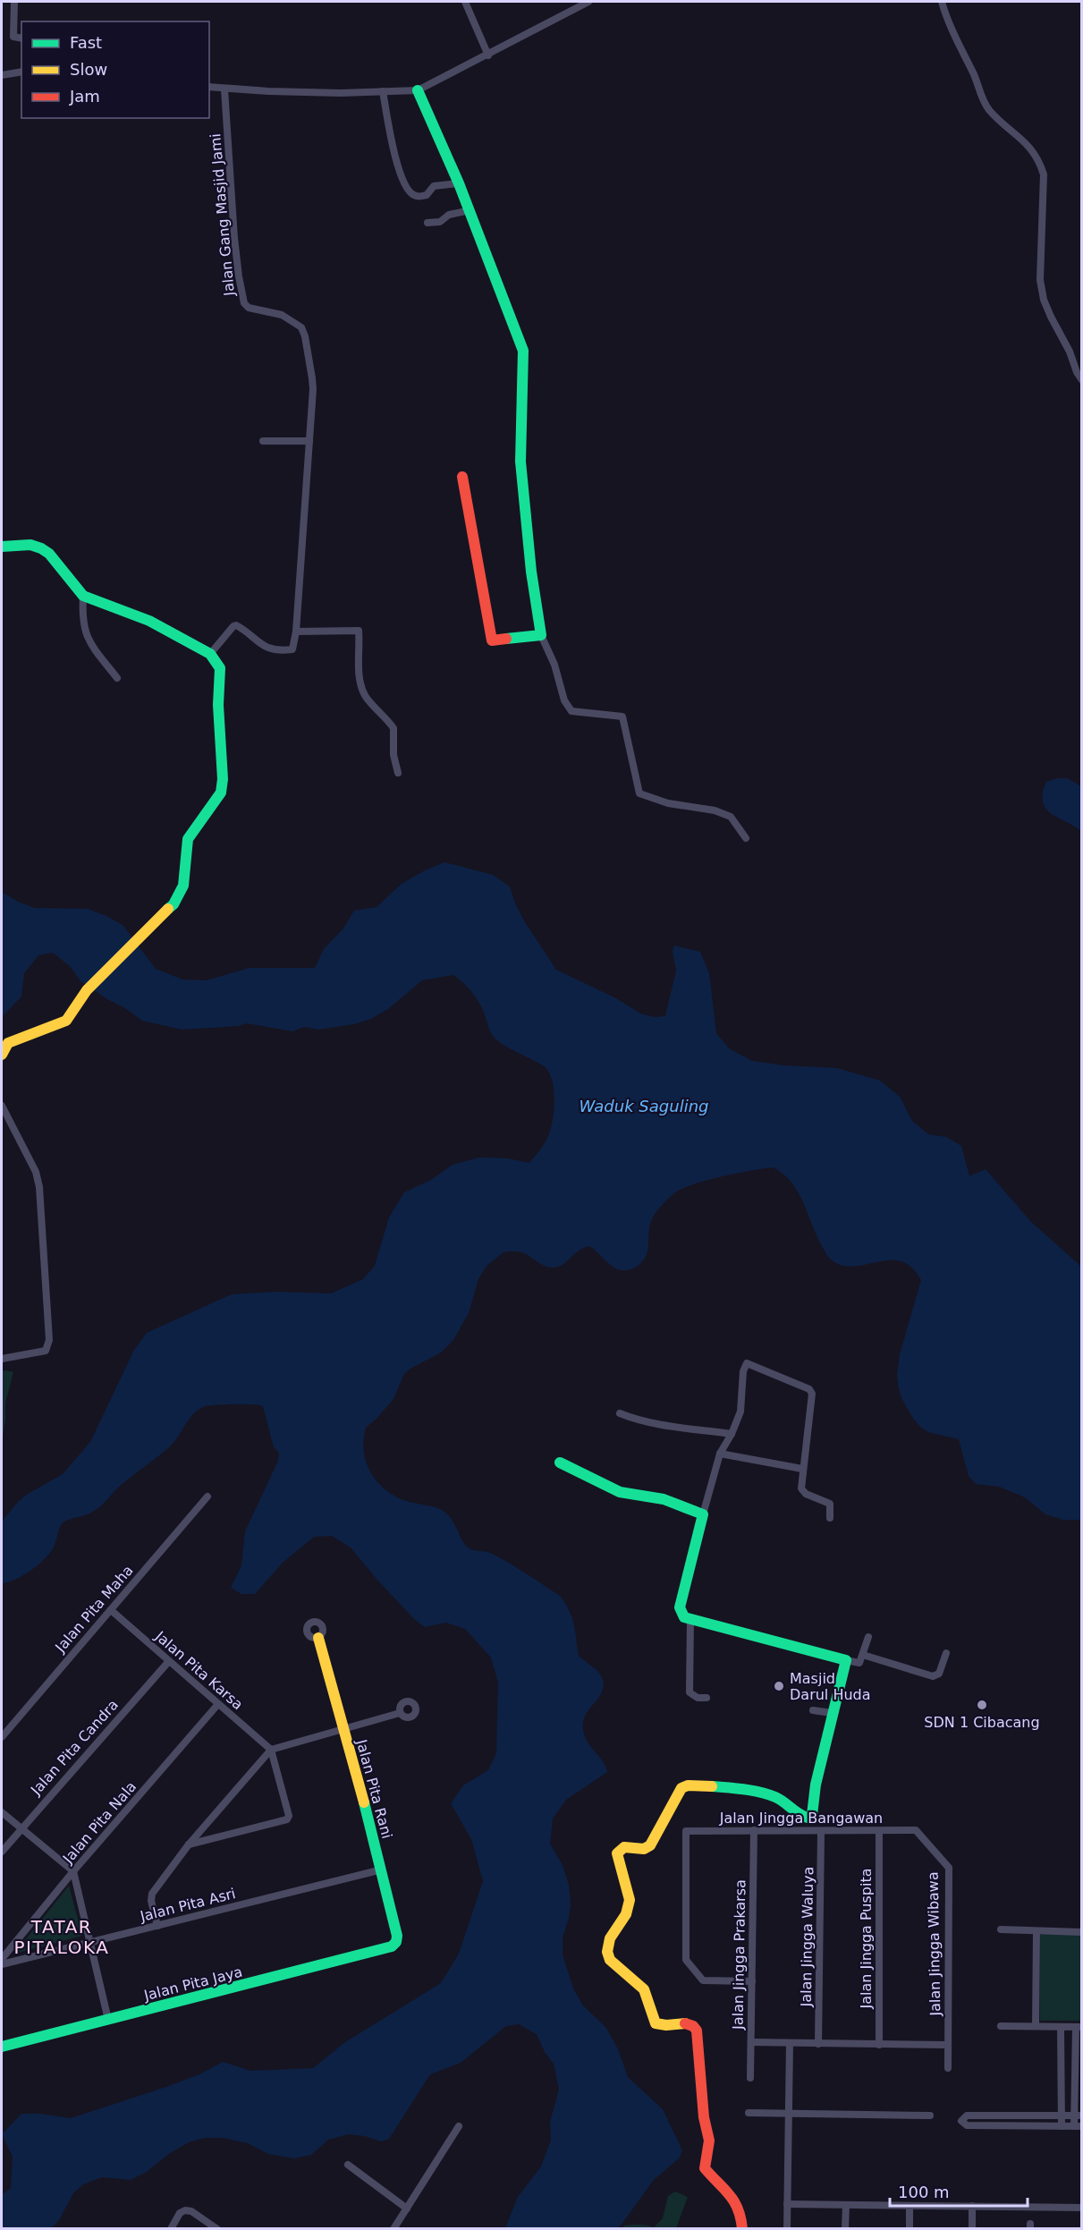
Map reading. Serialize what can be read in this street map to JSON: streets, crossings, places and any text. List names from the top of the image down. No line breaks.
{"streets":{"street":["Jalan Gang Masjid Jami","Jalan Pita Maha","Jalan Pita Karsa","Jalan Pita Candra","Jalan Pita Rani","Jalan Jingga Bangawan","Jalan Pita Nala","Jalan Pita Asri","Jalan Jingga Waluya","Jalan Jingga Puspita","Jalan Jingga Wibawa","Jalan Jingga Prakarsa","Jalan Pita Jaya"]},"crossings":[["Jalan Pita Maha","Jalan Pita Karsa"],["Jalan Pita Karsa","Jalan Pita Candra"],["Jalan Pita Karsa","Jalan Pita Nala"],["Jalan Pita Rani","Jalan Pita Asri"],["Jalan Pita Rani","Jalan Pita Jaya"],["Jalan Jingga Bangawan","Jalan Jingga Waluya"],["Jalan Jingga Bangawan","Jalan Jingga Puspita"],["Jalan Jingga Bangawan","Jalan Jingga Wibawa"],["Jalan Jingga Bangawan","Jalan Jingga Prakarsa"]],"districts":["TATAR PITALOKA"],"water":["Waduk Saguling"],"places":["Masjid Darul Huda","SDN 1 Cibacang"],"legend":["Fast","Slow","Jam"],"scale_bar":"100 m"}
